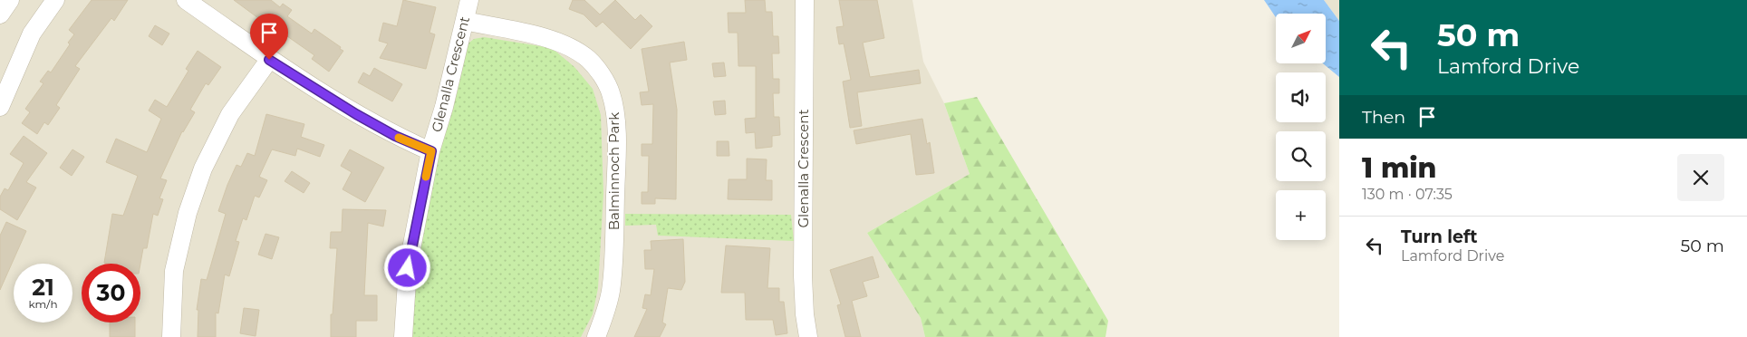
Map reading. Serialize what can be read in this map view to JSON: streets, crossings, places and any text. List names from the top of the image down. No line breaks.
{"streets":{"street":["Glenalla Crescent","Balminnoch Park"]},"crossings":[["Glenalla Crescent","Balminnoch Park"]],"north":"top right","page":{"turn":["50 m","Lamford Drive"],"map_buttons":"+","then":"Then","heading":["1 min","130 m · 07:35"],"list":[{"name":"Turn left","note":"Lamford Drive","value":"50 m"}],"speed":"21 km/h","limit":"30"}}
